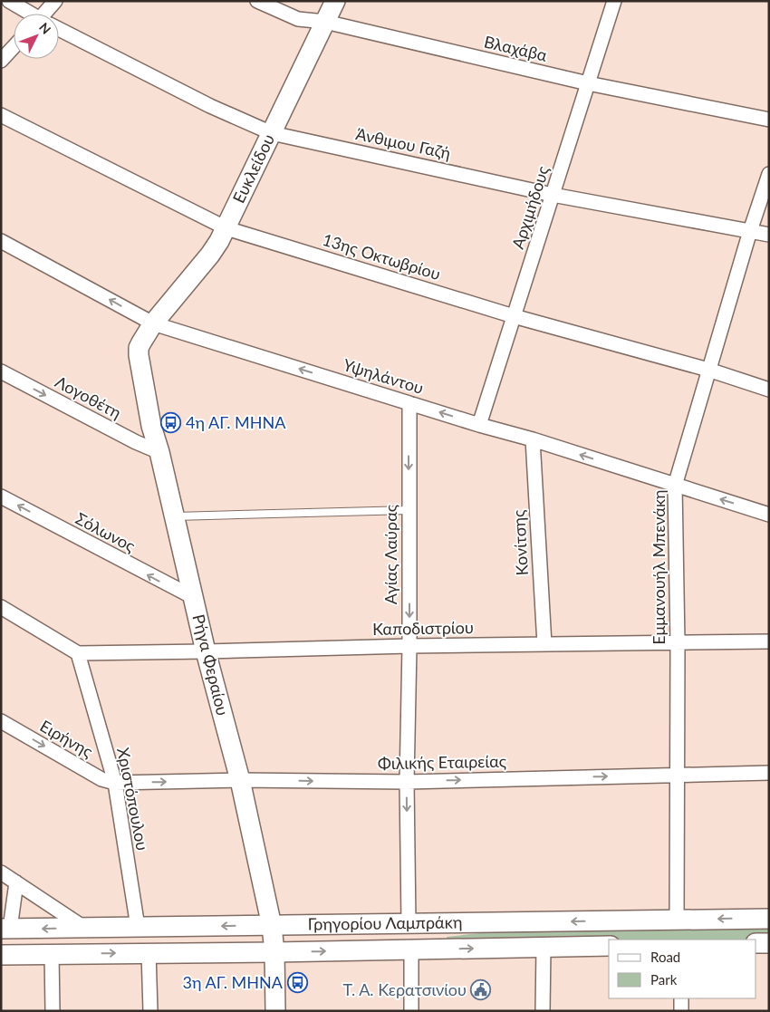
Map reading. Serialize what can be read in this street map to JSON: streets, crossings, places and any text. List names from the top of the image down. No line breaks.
{"streets":{"main road":["Ευκλείδου","Ρήγα Φεραίου","Γρηγορίου Λαμπράκη"],"street":["Βλαχάβα","Άνθιμου Γαζή","Αρχιμήδους","13ης Οκτωβρίου","Υψηλάντου","Λογοθέτη","Σόλωνος","Κονίτσης","Αγίας Λαύρας","Εμμανουήλ Μπενάκη","Καποδιστρίου","Ειρήνης","Φιλικής Εταιρείας","Χριστόπουλου"]},"crossings":[["Βλαχάβα","Ευκλείδου"],["Βλαχάβα","Αρχιμήδους"],["Άνθιμου Γαζή","Ευκλείδου"],["Άνθιμου Γαζή","Αρχιμήδους"],["Άνθιμου Γαζή","Εμμανουήλ Μπενάκη"],["Ευκλείδου","13ης Οκτωβρίου"],["Ευκλείδου","Υψηλάντου"],["Ευκλείδου","Ρήγα Φεραίου"],["Αρχιμήδους","13ης Οκτωβρίου"],["Αρχιμήδους","Υψηλάντου"],["13ης Οκτωβρίου","Εμμανουήλ Μπενάκη"],["Υψηλάντου","Κονίτσης"],["Υψηλάντου","Αγίας Λαύρας"],["Υψηλάντου","Εμμανουήλ Μπενάκη"],["Υψηλάντου","Ρήγα Φεραίου"],["Λογοθέτη","Ρήγα Φεραίου"],["Σόλωνος","Ρήγα Φεραίου"],["Κονίτσης","Καποδιστρίου"],["Αγίας Λαύρας","Καποδιστρίου"],["Αγίας Λαύρας","Φιλικής Εταιρείας"],["Αγίας Λαύρας","Γρηγορίου Λαμπράκη"],["Εμμανουήλ Μπενάκη","Καποδιστρίου"],["Εμμανουήλ Μπενάκη","Φιλικής Εταιρείας"],["Εμμανουήλ Μπενάκη","Γρηγορίου Λαμπράκη"],["Καποδιστρίου","Ρήγα Φεραίου"],["Καποδιστρίου","Χριστόπουλου"],["Ρήγα Φεραίου","Φιλικής Εταιρείας"],["Ρήγα Φεραίου","Γρηγορίου Λαμπράκη"],["Ειρήνης","Φιλικής Εταιρείας"],["Ειρήνης","Χριστόπουλου"],["Φιλικής Εταιρείας","Χριστόπουλου"],["Χριστόπουλου","Γρηγορίου Λαμπράκη"]],"one_way":["Υψηλάντου","Λογοθέτη","Αγίας Λαύρας","Ειρήνης","Φιλικής Εταιρείας"],"places":{"bus stop":["4η ΑΓ. ΜΗΝΑ","3η ΑΓ. ΜΗΝΑ"],"public building":["Τ. Α. Κερατσινίου"]},"legend":["Road","Park"],"north":"top right"}
